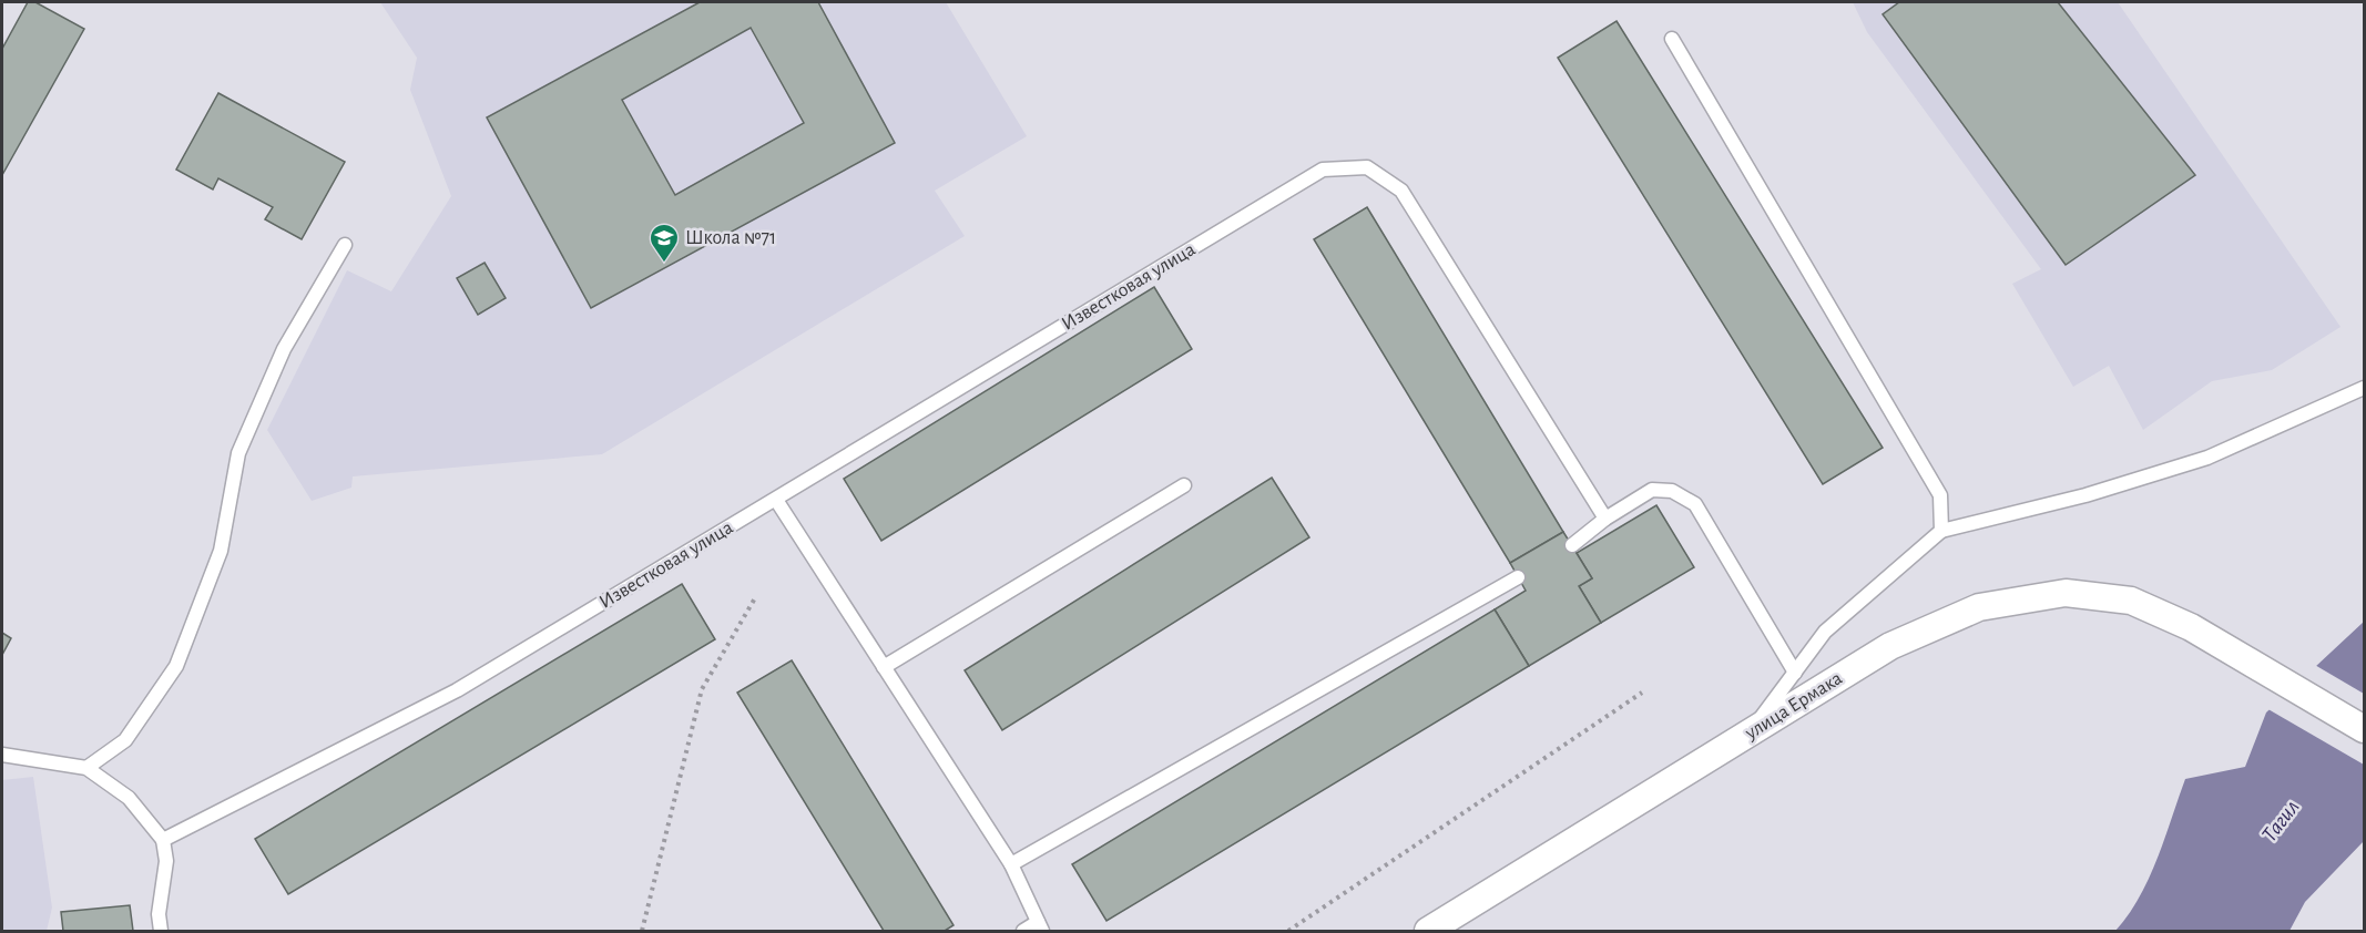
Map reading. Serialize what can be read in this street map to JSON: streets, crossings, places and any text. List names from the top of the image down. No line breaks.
{"streets":{"street":["улица Ермака"],"lane":["Известковая улица"]},"water":["Тагил"],"places":{"school or university":["Школа №71"]}}
